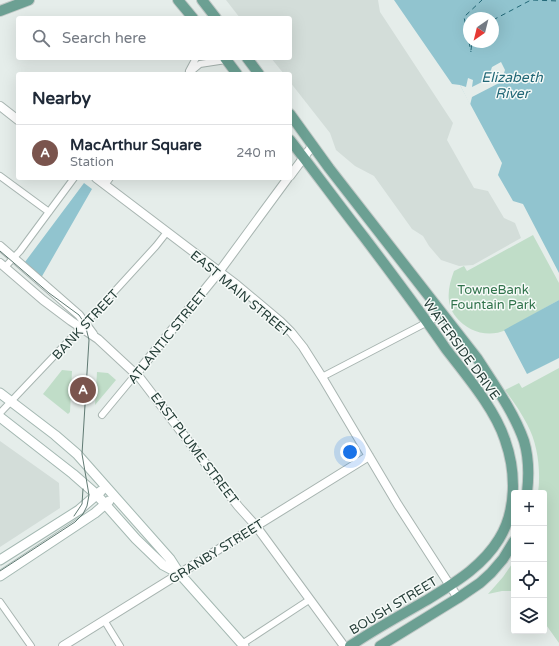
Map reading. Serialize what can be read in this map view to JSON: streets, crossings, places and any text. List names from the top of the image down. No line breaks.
{"streets":{"main road":["WATERSIDE DRIVE","BOUSH STREET"],"street":["EAST MAIN STREET","BANK STREET","ATLANTIC STREET","EAST PLUME STREET","GRANBY STREET"]},"crossings":[["EAST MAIN STREET","BANK STREET"],["EAST MAIN STREET","ATLANTIC STREET"],["EAST MAIN STREET","WATERSIDE DRIVE"],["EAST MAIN STREET","GRANBY STREET"],["EAST MAIN STREET","BOUSH STREET"],["BANK STREET","EAST PLUME STREET"],["ATLANTIC STREET","WATERSIDE DRIVE"],["ATLANTIC STREET","EAST PLUME STREET"],["WATERSIDE DRIVE","BOUSH STREET"],["EAST PLUME STREET","GRANBY STREET"]],"water":["Elizabeth River"],"parks":["TowneBank Fountain Park"],"north":"bottom left","page":{"search":"Search here","heading":"Nearby","list":[{"mark":"A","name":"MacArthur Square","note":"Station","value":"240 m"}],"pins":"A","map_buttons":["+","−"]}}
